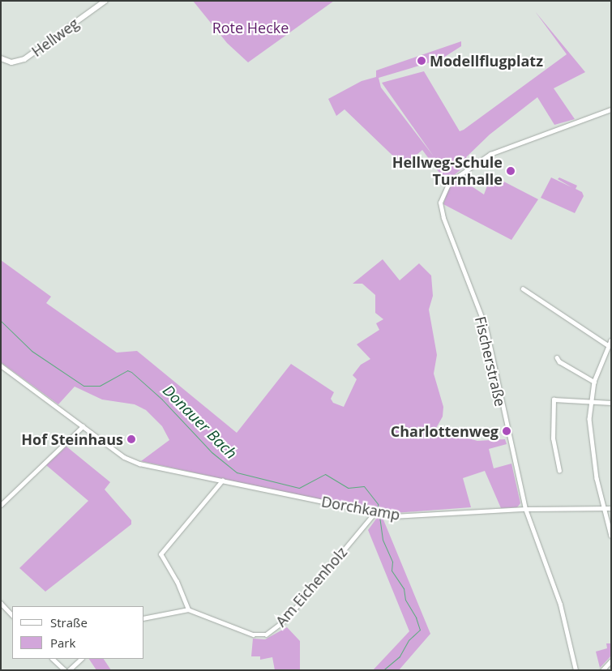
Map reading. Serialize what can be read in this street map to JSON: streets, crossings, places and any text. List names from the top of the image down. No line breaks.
{"streets":{"street":["Hellweg","Fischerstraße","Dorchkamp","Am Eichenholz"]},"crossings":[["Fischerstraße","Dorchkamp"],["Dorchkamp","Am Eichenholz"]],"water":["Donauer Bach"],"parks":["Rote Hecke"],"places":["Modellflugplatz","Hellweg-Schule Turnhalle","Charlottenweg","Hof Steinhaus"],"legend":["Straße","Park"]}
